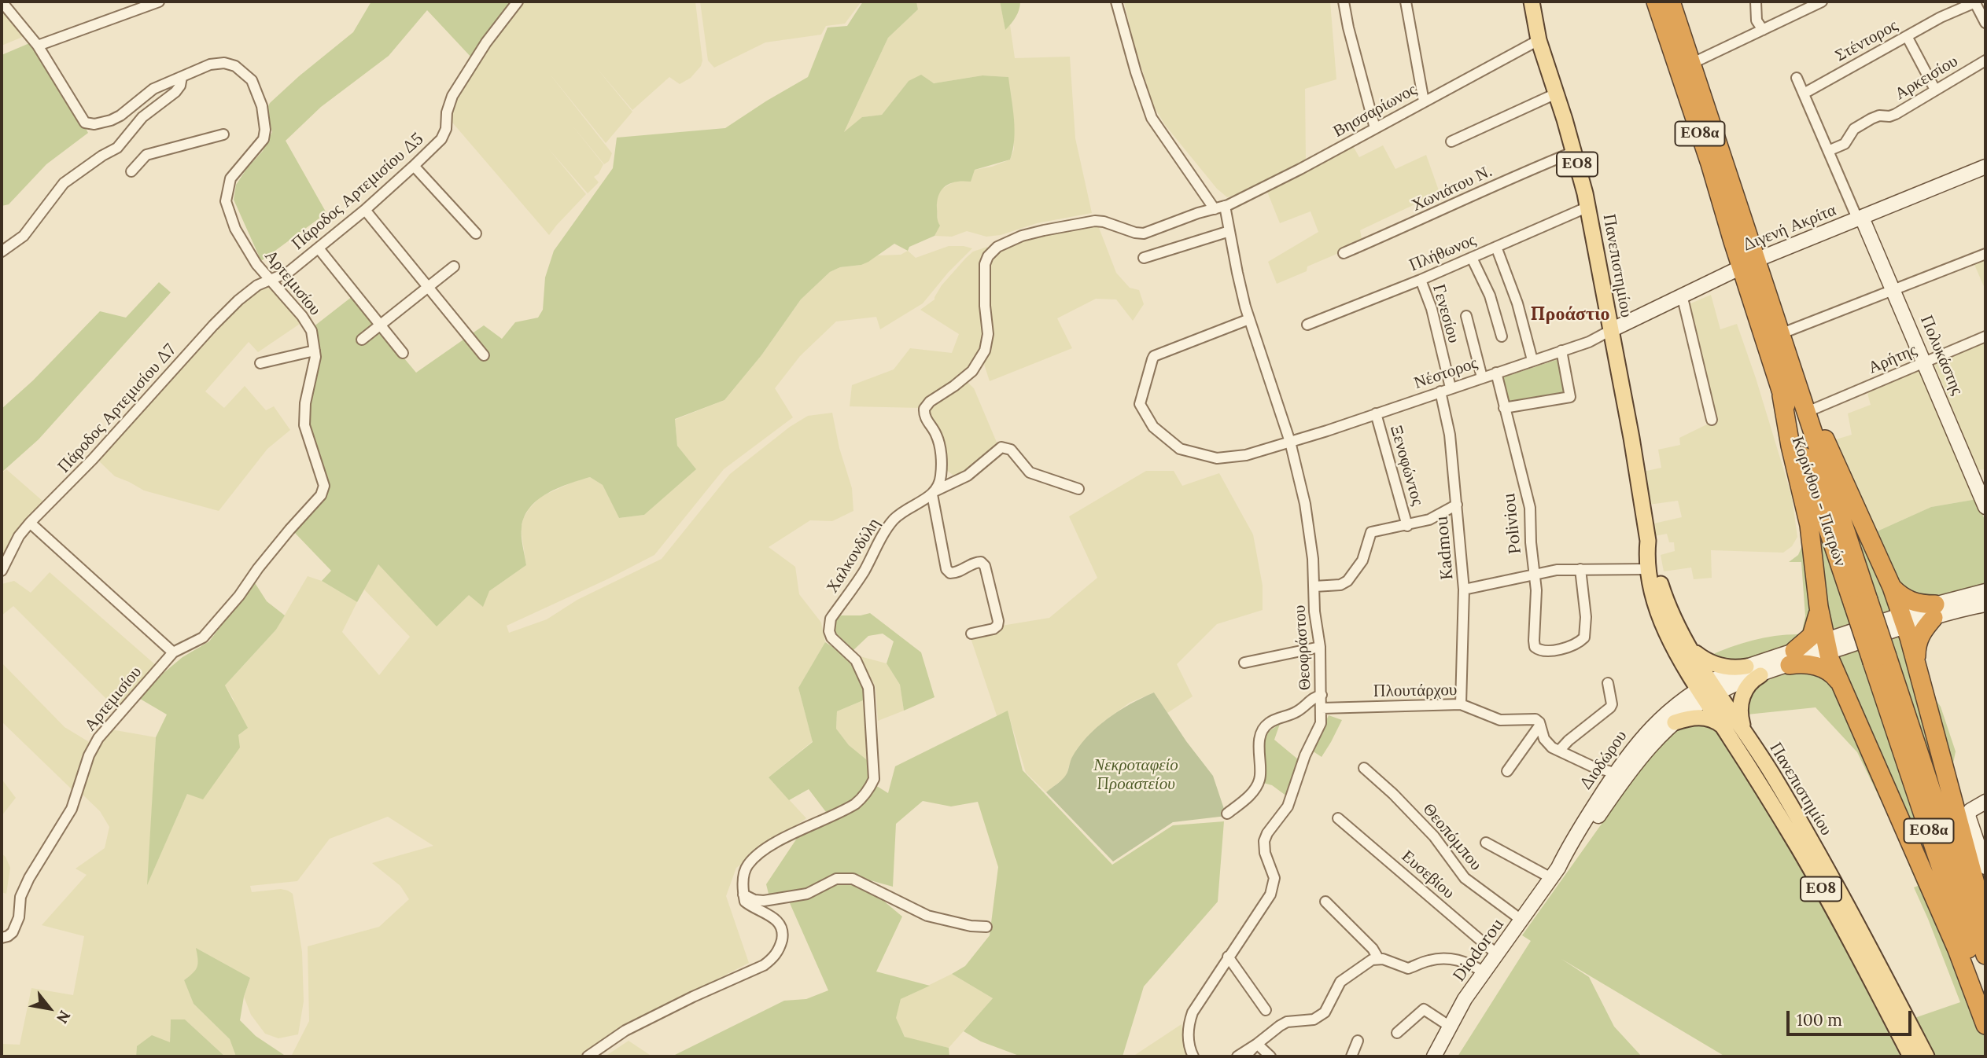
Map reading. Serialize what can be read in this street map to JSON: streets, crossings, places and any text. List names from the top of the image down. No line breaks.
{"streets":{"highway":["ΕΟ8α","Κορίνθου - Πατρών"],"main road":["ΕΟ8","Πανεπιστημίου"],"street":["Στέντορος","Αρκεισίου","Βησσαρίωνος","Χωνιάτου Ν.","Πάροδος Αρτεμισίου Δ5","Διγενή Ακρίτα","Πλήθωνος","Αρτεμισίου","Γενεσίου","Πολυκάστης","Αρήτης","Νέστορος","Πάροδος Αρτεμισίου Δ7","Ξενοφώντος","Poliviou","Kadmou","Χαλκονδύλη","Θεοφράστου","Πλουτάρχου","Διοδώρου","Θεοπόμπου","Ευσεβίου","Diodorou"]},"crossings":[["Στέντορος","Πολυκάστης"],["Αρκεισίου","Πολυκάστης"],["Βησσαρίωνος","Πανεπιστημίου"],["Βησσαρίωνος","Θεοφράστου"],["Χωνιάτου Ν.","Πανεπιστημίου"],["Πάροδος Αρτεμισίου Δ5","Αρτεμισίου"],["Πάροδος Αρτεμισίου Δ5","Πάροδος Αρτεμισίου Δ7"],["Διγενή Ακρίτα","Πανεπιστημίου"],["Διγενή Ακρίτα","Πολυκάστης"],["Διγενή Ακρίτα","Νέστορος"],["Διγενή Ακρίτα","Κορίνθου - Πατρών"],["Πλήθωνος","Πανεπιστημίου"],["Πλήθωνος","Γενεσίου"],["Πανεπιστημίου","Νέστορος"],["Πανεπιστημίου","Διοδώρου"],["Αρτεμισίου","Πάροδος Αρτεμισίου Δ7"],["Γενεσίου","Νέστορος"],["Πολυκάστης","Αρήτης"],["Νέστορος","Ξενοφώντος"],["Νέστορος","Poliviou"],["Νέστορος","Kadmou"],["Νέστορος","Θεοφράστου"],["Kadmou","Πλουτάρχου"],["Θεοφράστου","Πλουτάρχου"],["Διοδώρου","Diodorou"],["Θεοπόμπου","Diodorou"],["Ευσεβίου","Diodorou"]],"districts":["Προάστιο"],"parks":["Νεκροταφείο Προαστείου"],"scale_bar":"100 m","north":"bottom right"}
